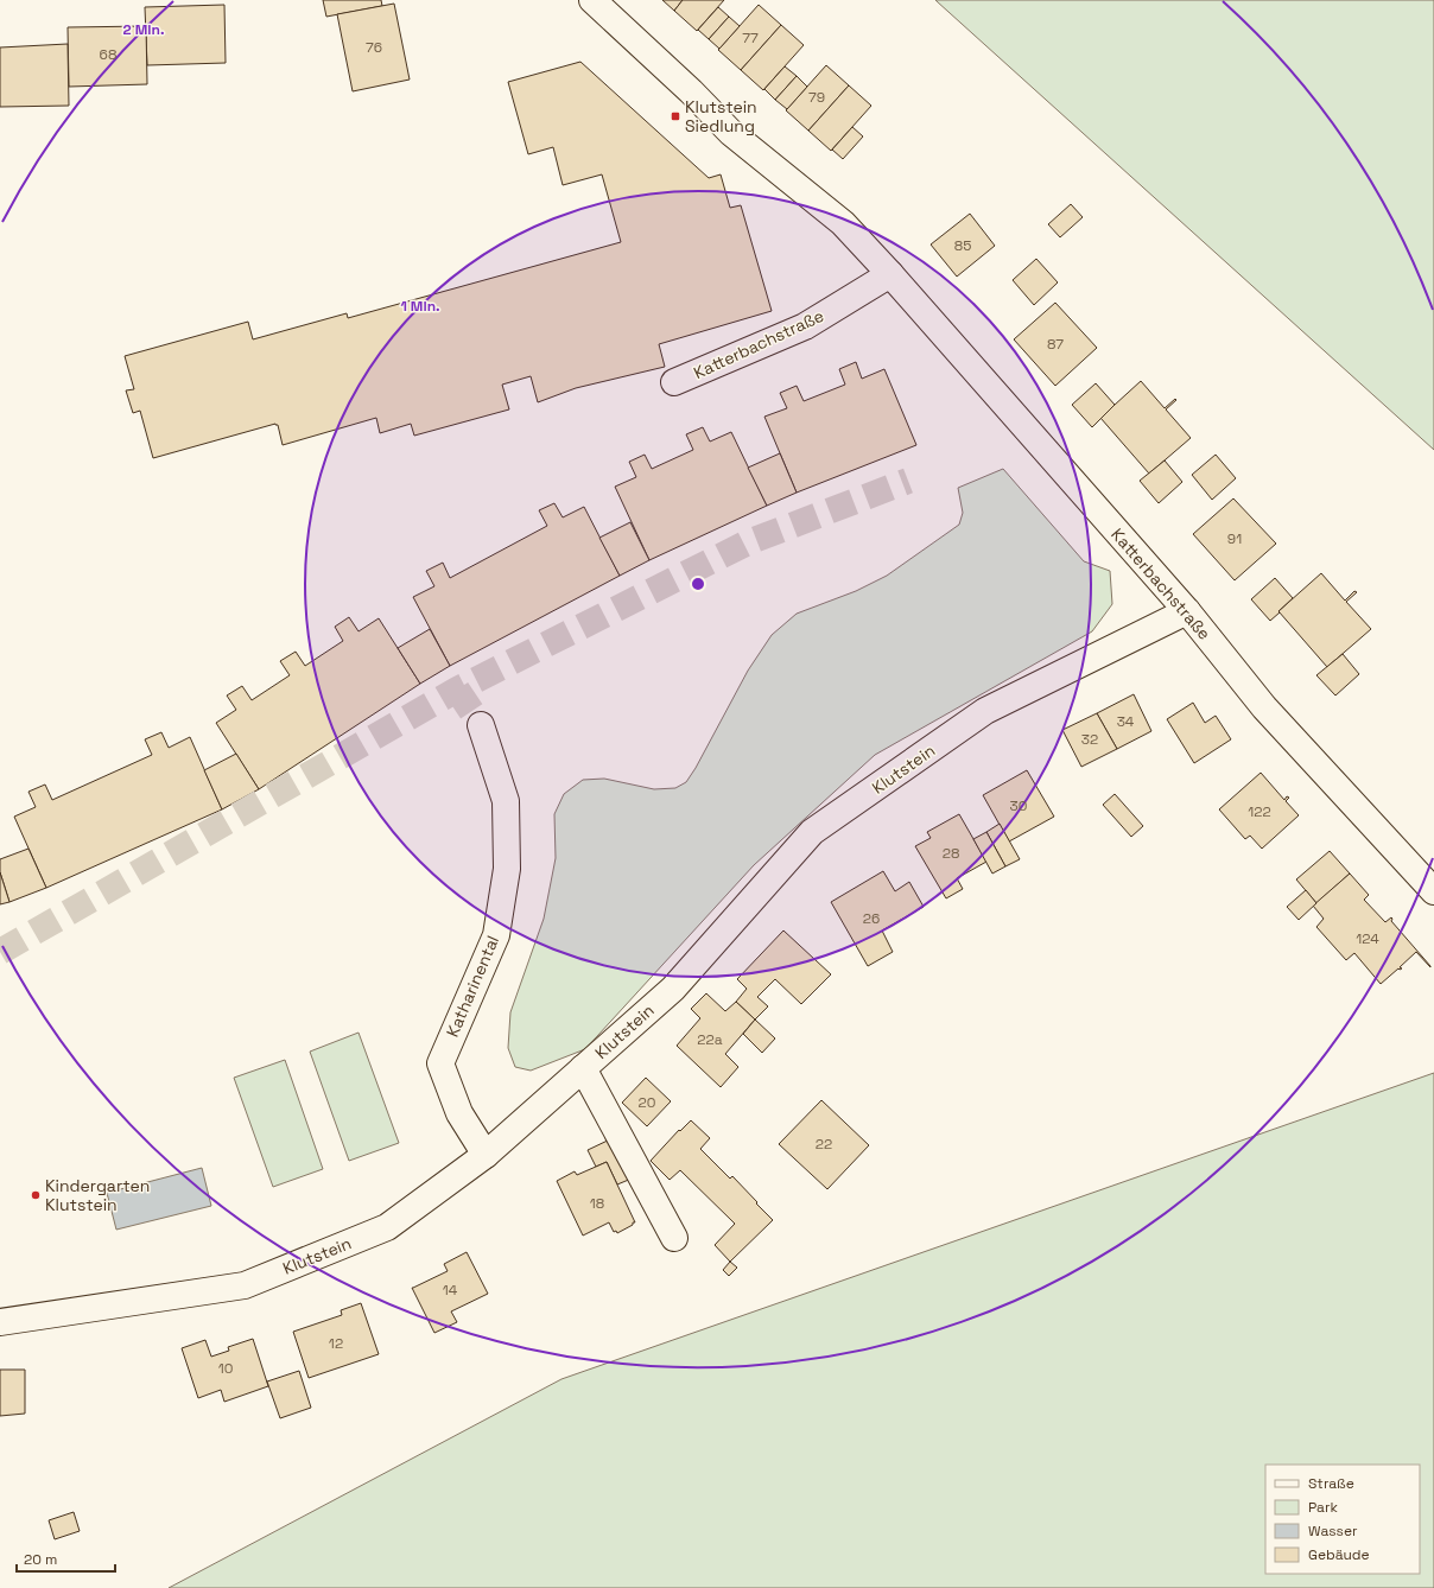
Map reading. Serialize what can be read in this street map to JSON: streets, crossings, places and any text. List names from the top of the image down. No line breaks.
{"streets":{"street":["Katterbachstraße","Klutstein","Katharinental"]},"crossings":[["Katterbachstraße","Klutstein"],["Klutstein","Katharinental"]],"places":{"transit":["Klutstein Siedlung"],"other":["Kindergarten Klutstein"]},"house_numbers":["77","76","68","79","85","87","91","34","32","30","122","28","26","124","22a","20","22","18","14","12","10"],"legend":["Straße","Park","Wasser","Gebäude"],"scale_bar":"20 m","rings":["2 Min.","1 Min."]}
